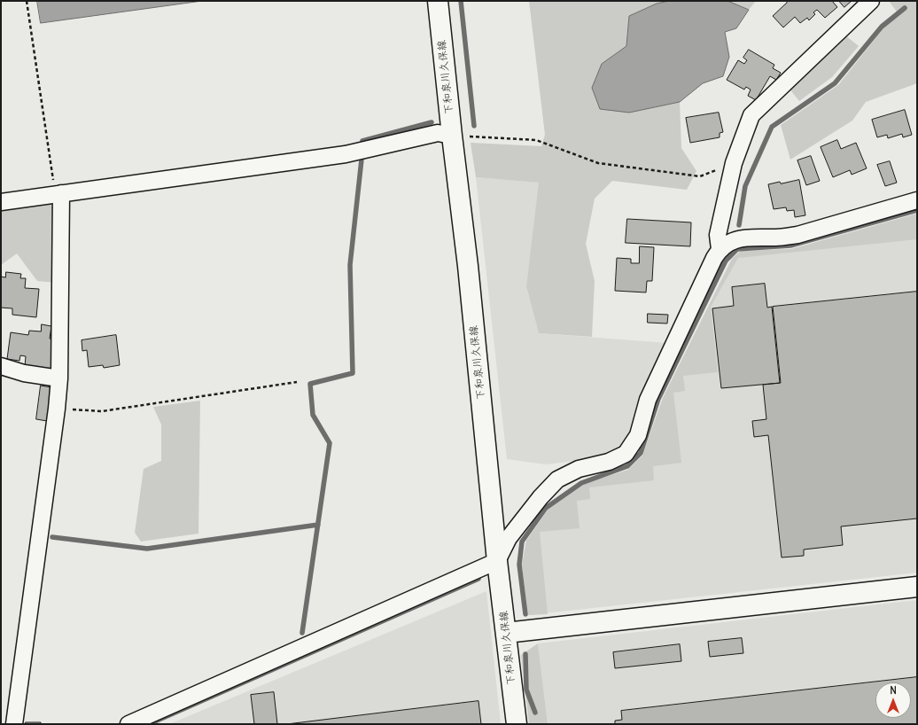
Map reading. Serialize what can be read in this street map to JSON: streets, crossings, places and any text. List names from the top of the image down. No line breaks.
{"streets":{"street":["下和泉川久保線"]},"north":"top"}
